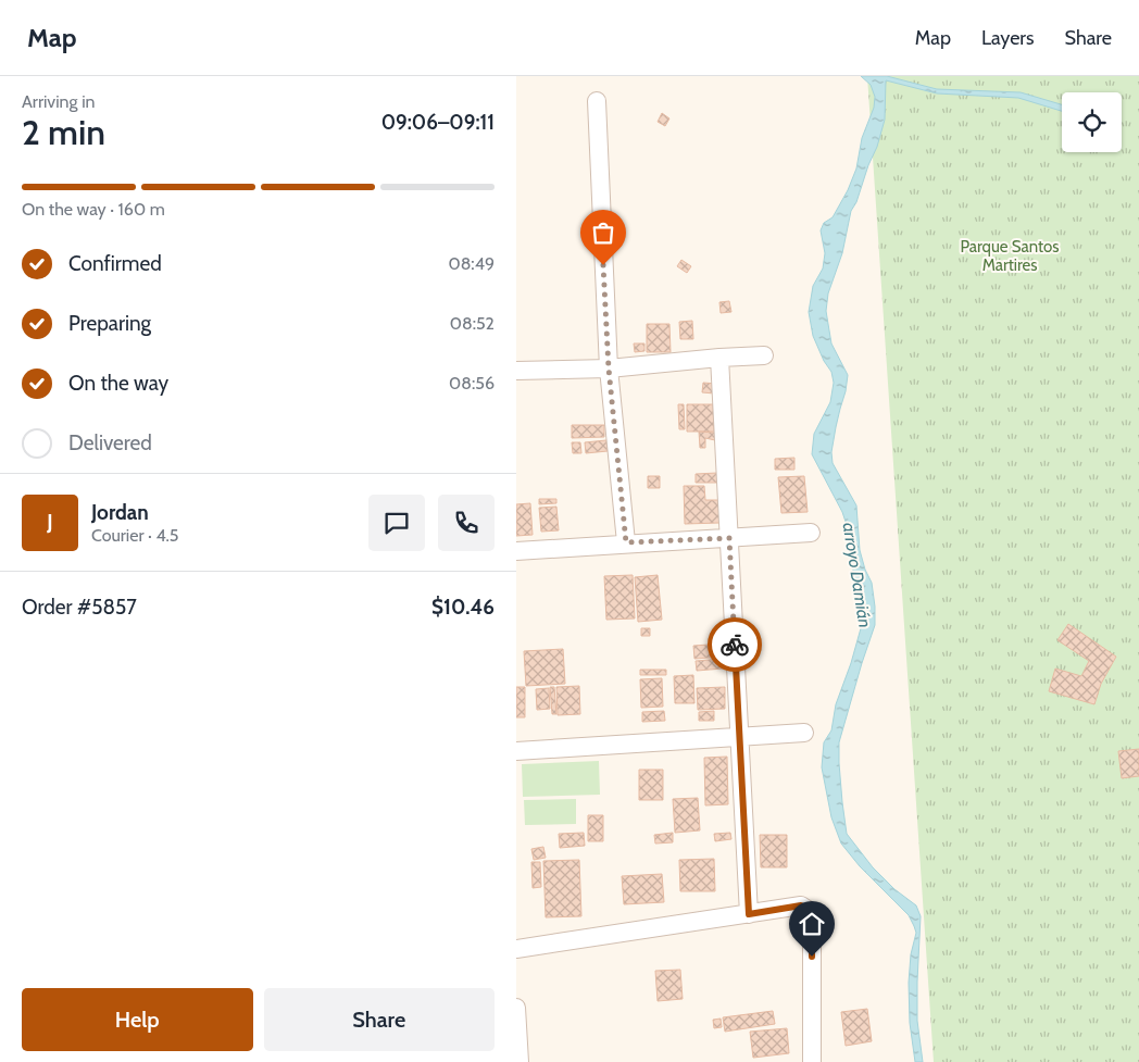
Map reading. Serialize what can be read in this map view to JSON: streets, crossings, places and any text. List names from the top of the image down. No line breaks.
{"water":["arroyo Damián"],"parks":["Parque Santos Martires"],"page":{"header":"Map","nav":["Map","Layers","Share"],"heading":["2 min","Arriving in","09:06–09:11"],"panel":["Jordan","Courier · 4.5","Order #5857","$10.46"],"bar":"On the way · 160 m","list":[["Confirmed","08:49"],["Preparing","08:52"],["On the way","08:56"],"Delivered"],"round":"J","buttons":["Help","Share"]}}
